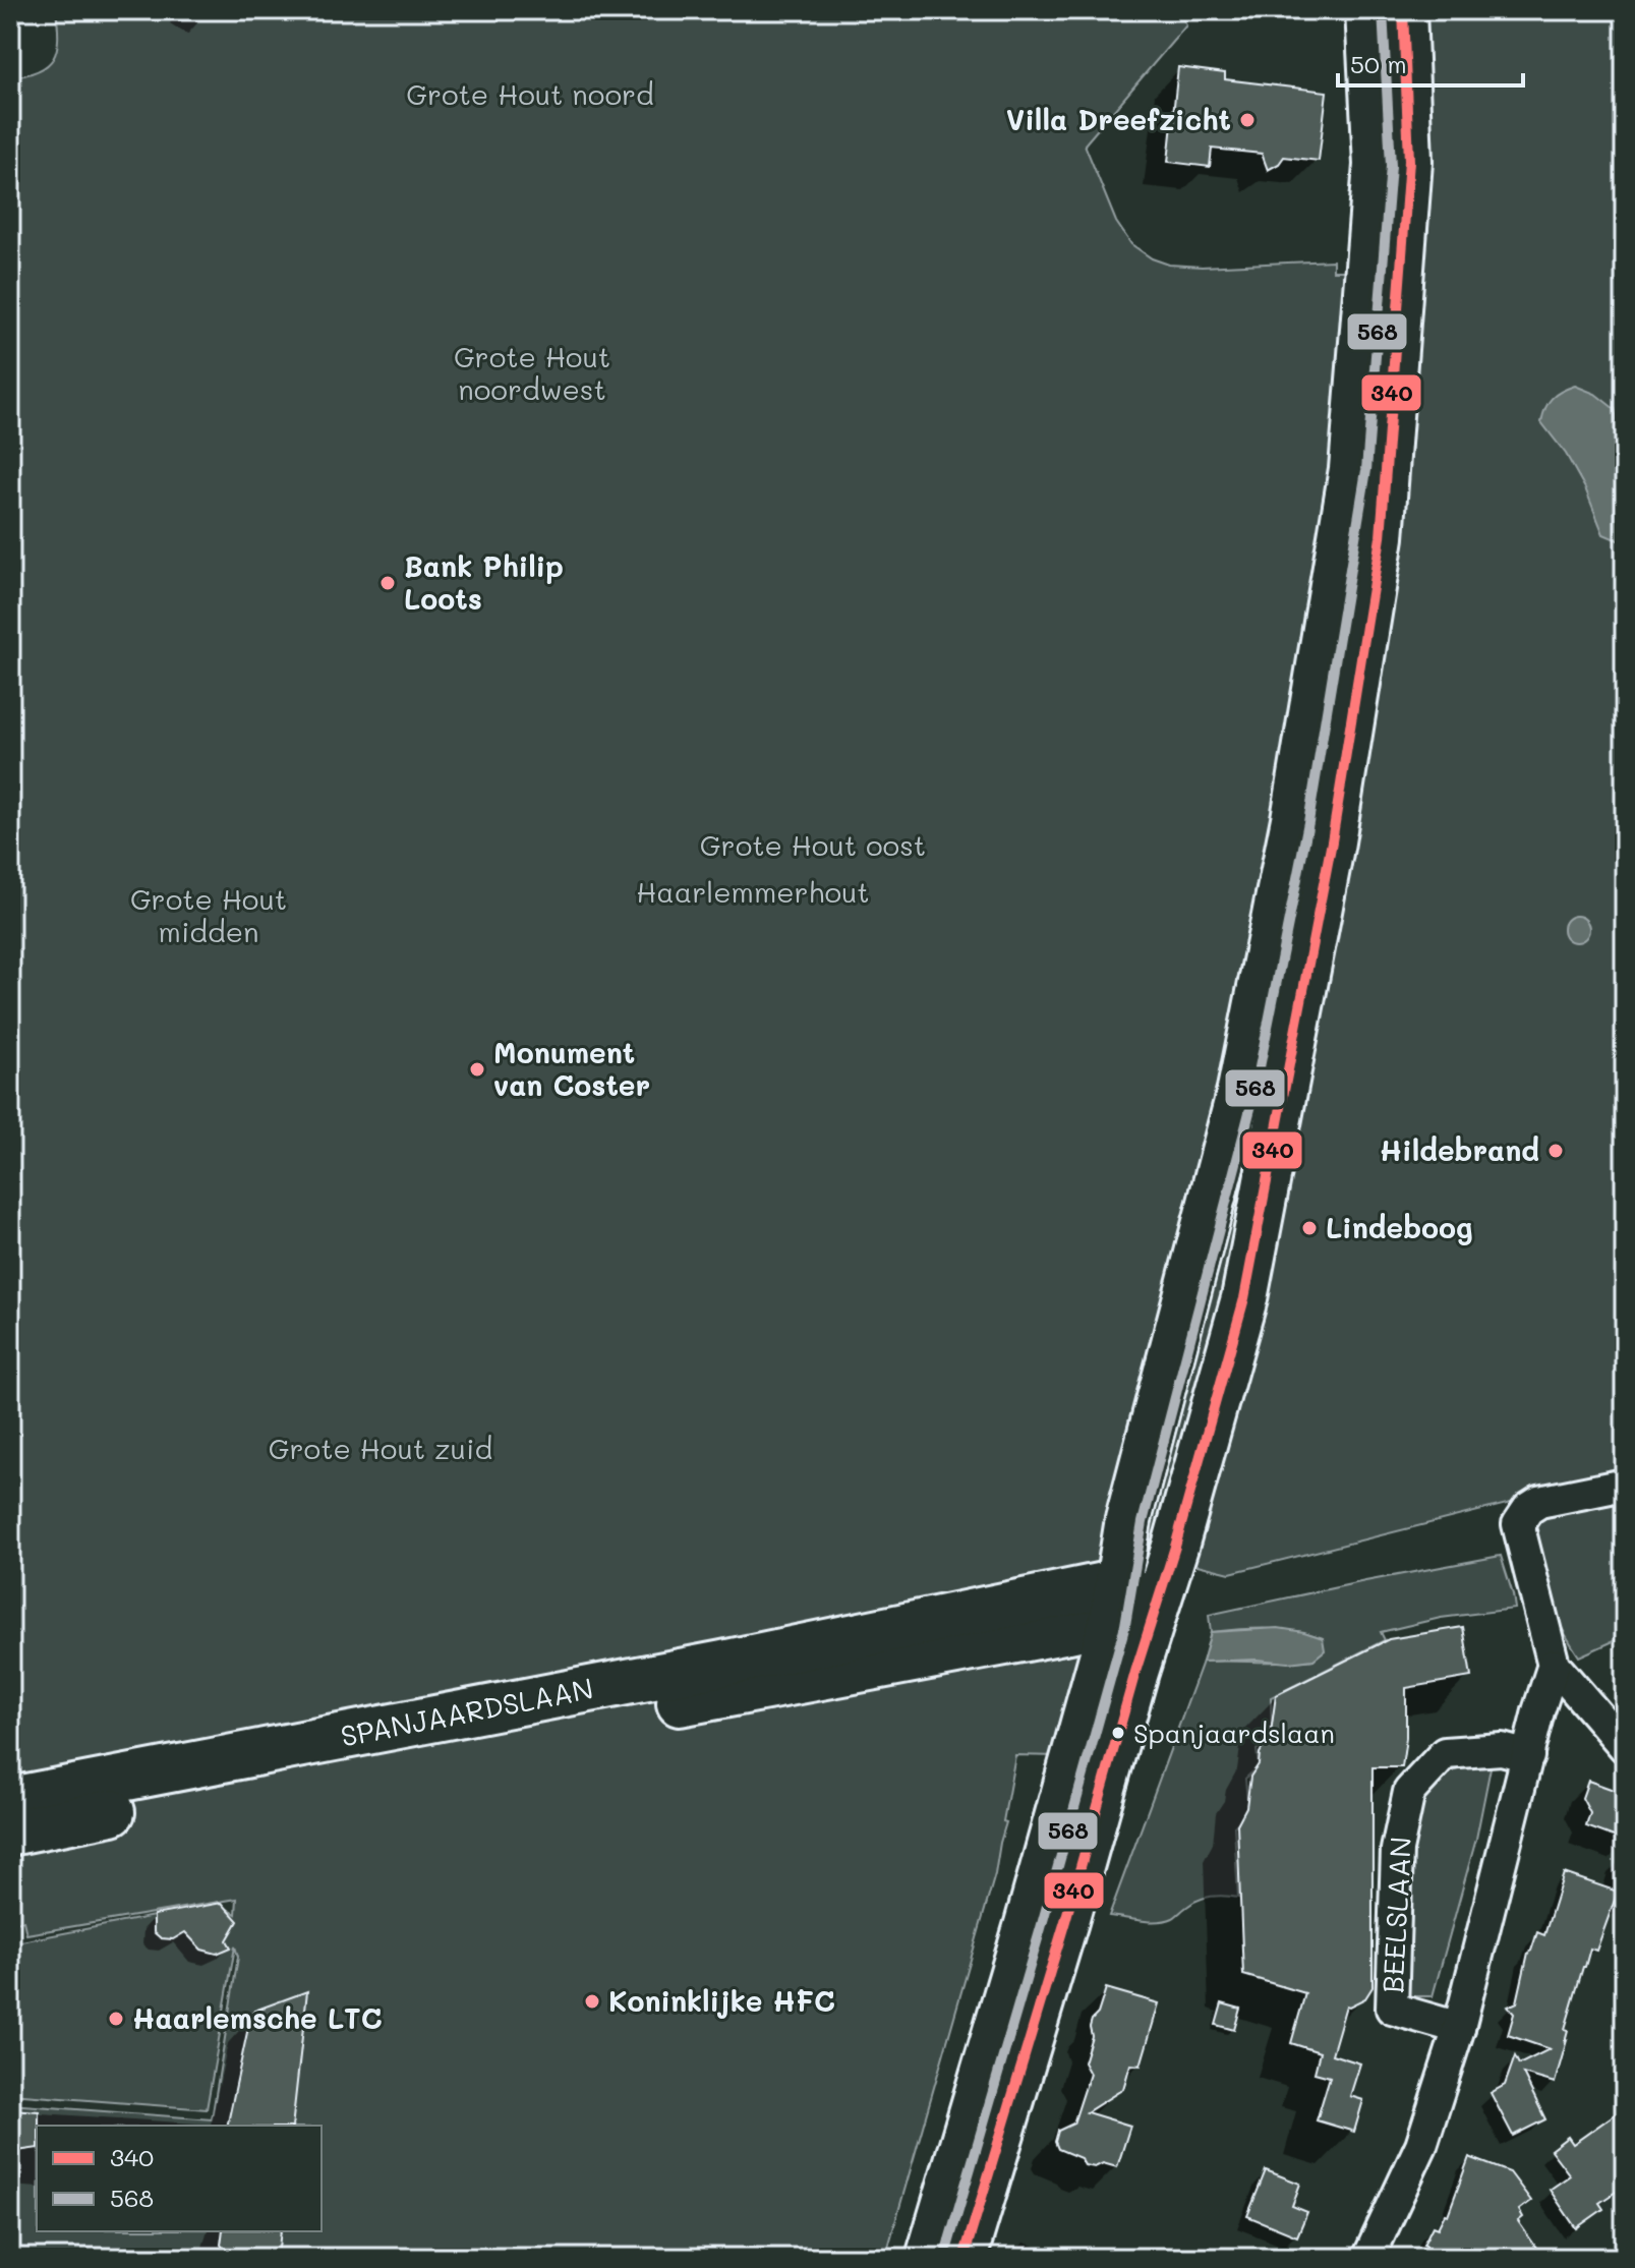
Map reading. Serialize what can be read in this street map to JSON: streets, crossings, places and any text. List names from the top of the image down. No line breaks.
{"streets":{"main road":["SPANJAARDSLAAN"],"street":["BEELSLAAN"]},"parks":["Grote Hout noord","Grote Hout noordwest","Grote Hout oost","Haarlemmerhout","Grote Hout midden","Grote Hout zuid"],"places":["Villa Dreefzicht","Bank Philip Loots","Monument van Coster","Hildebrand","Lindeboog","Spanjaardslaan","Koninklijke HFC","Haarlemsche LTC"],"lines":["transit line 340","transit line 568"],"legend":["340","568"],"scale_bar":"50 m"}
